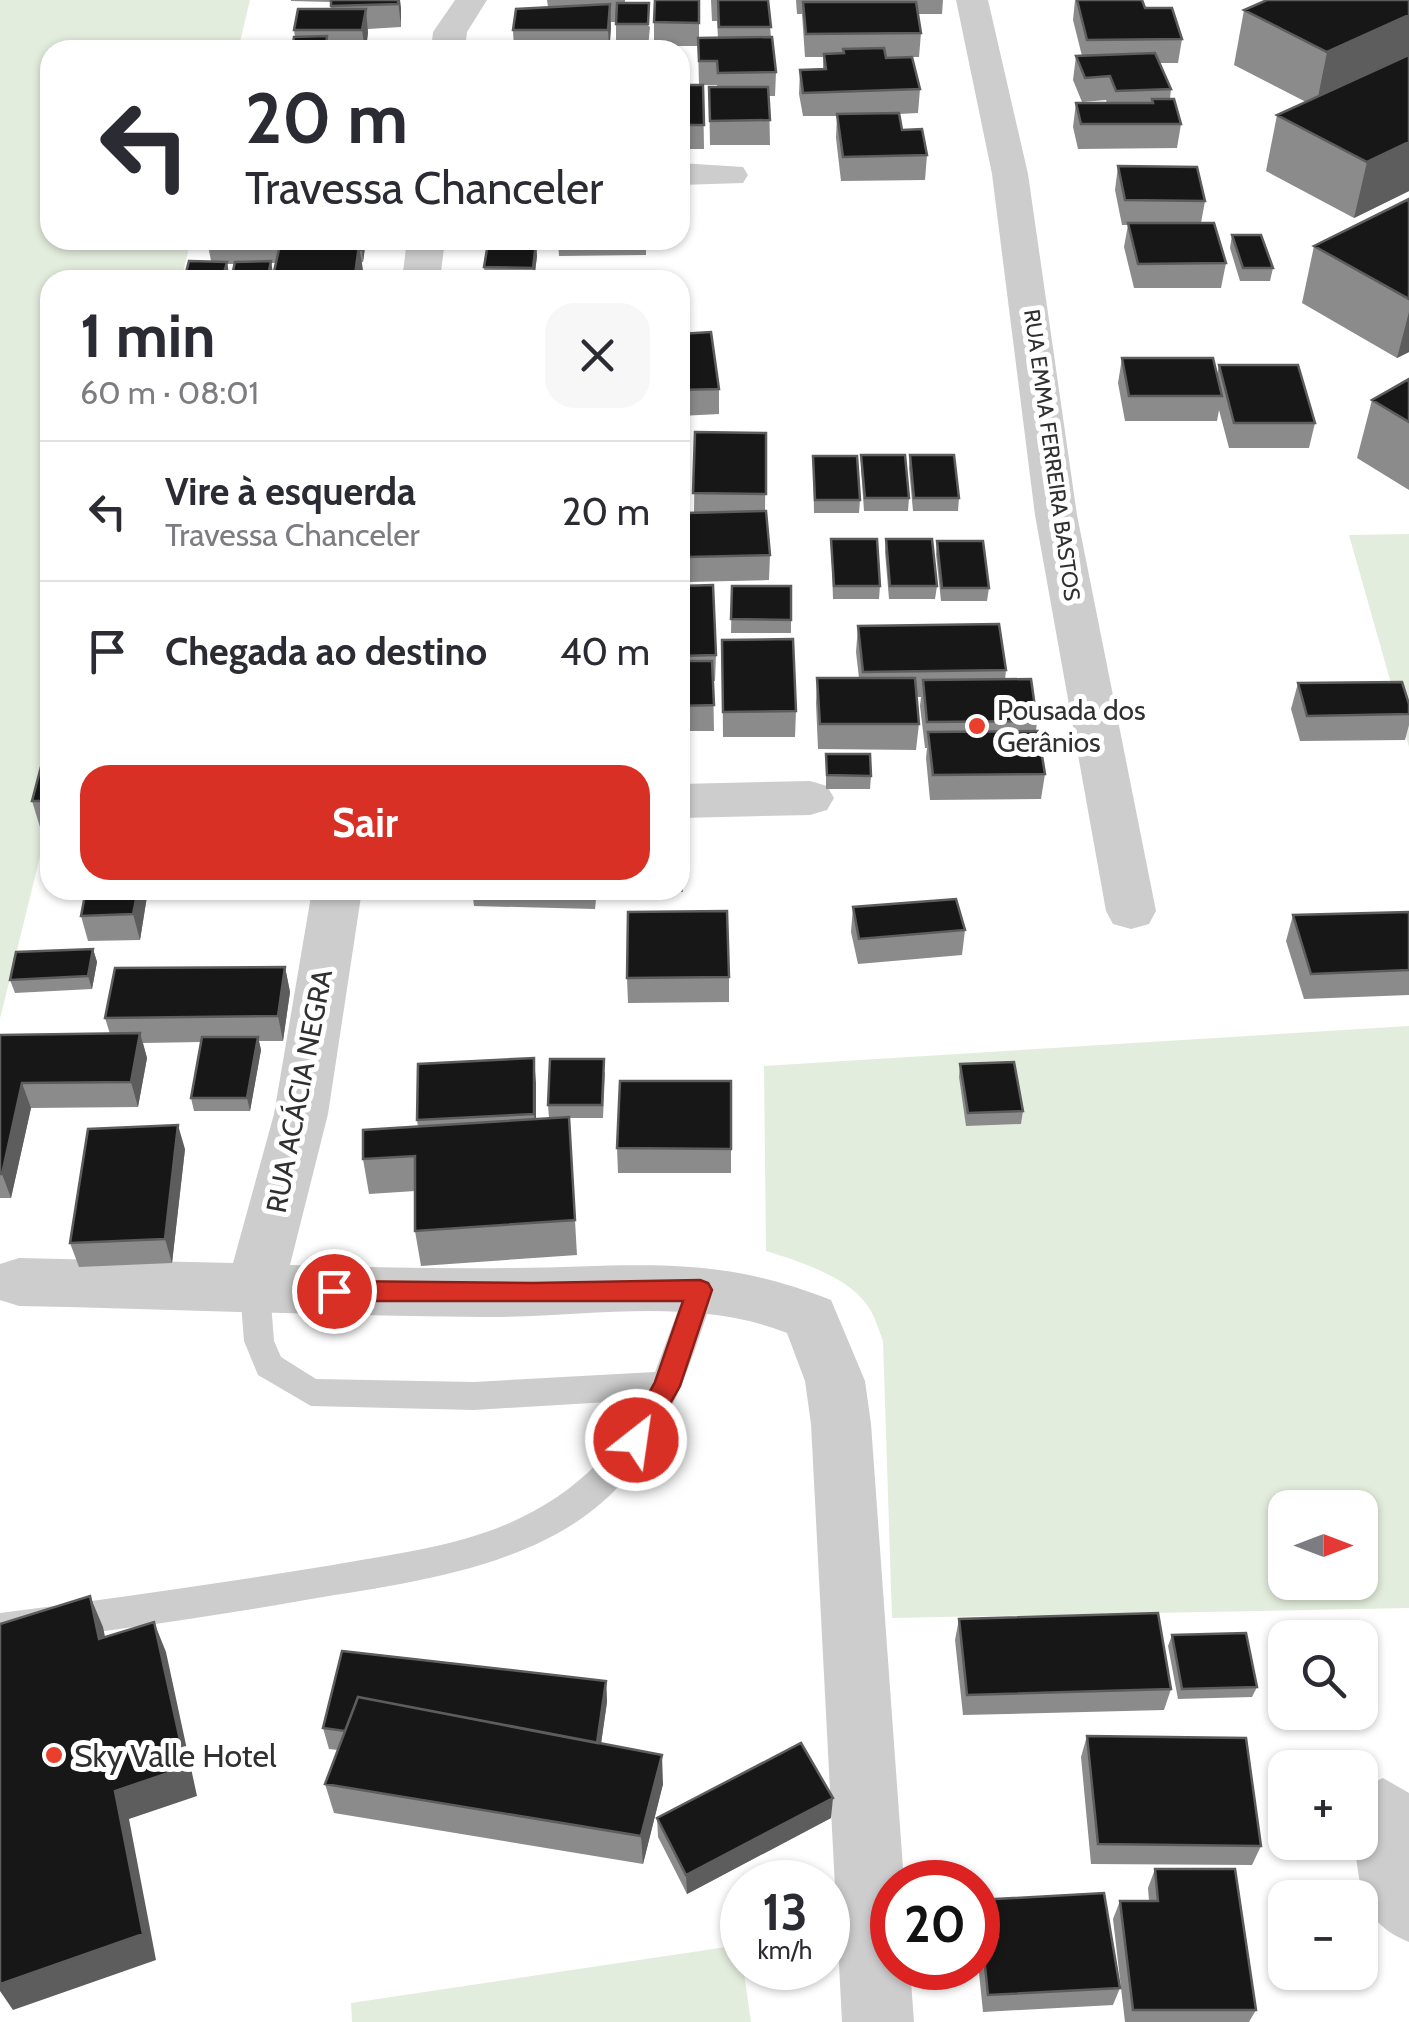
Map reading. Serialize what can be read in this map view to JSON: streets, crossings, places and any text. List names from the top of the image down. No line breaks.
{"streets":{"street":["RUA EMMA FERREIRA BASTOS","RUA ACÁCIA NEGRA"]},"places":["Pousada dos Gerânios","Sky Valle Hotel"],"north":"right","page":{"turn":["20 m","Travessa Chanceler"],"heading":["1 min","60 m · 08:01"],"list":[{"name":"Vire à esquerda","note":"Travessa Chanceler","value":"20 m"},{"name":"Chegada ao destino","value":"40 m"}],"buttons":"Sair","map_buttons":["+","−"],"speed":"13 km/h","limit":"20"}}
